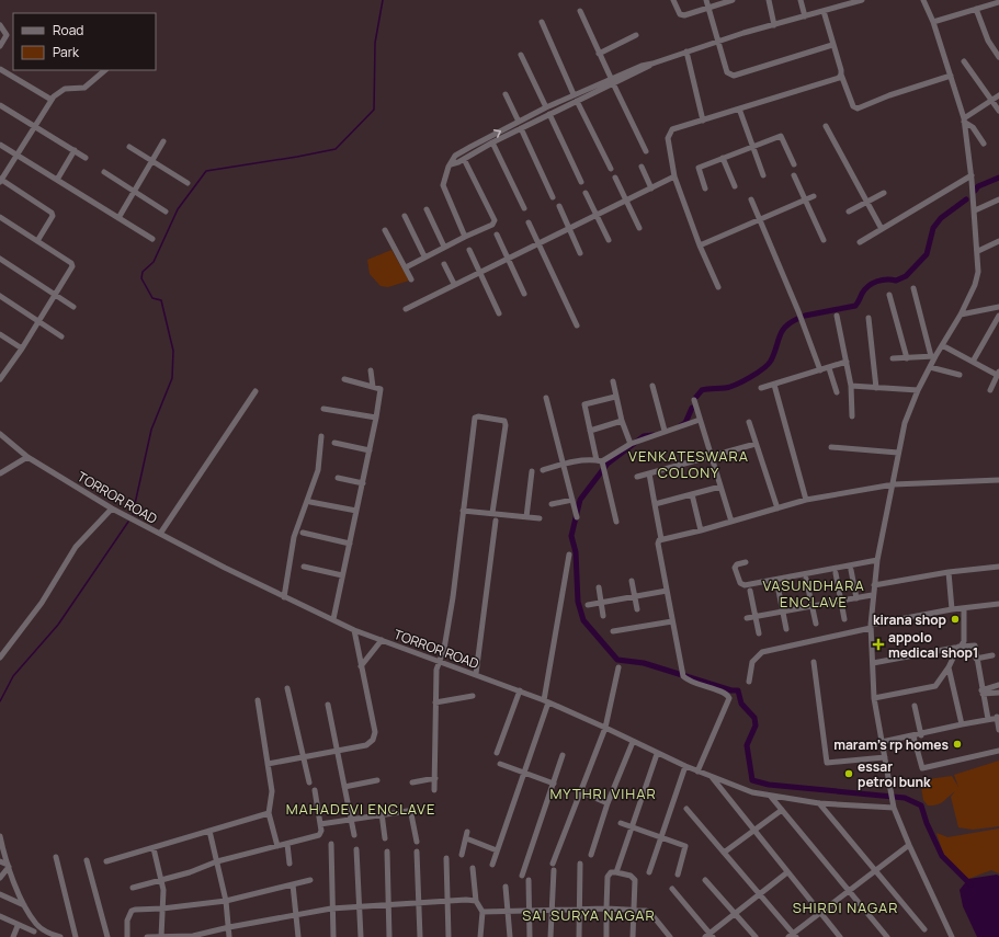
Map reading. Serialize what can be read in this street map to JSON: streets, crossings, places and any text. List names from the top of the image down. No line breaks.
{"streets":{"street":["TORROR ROAD"]},"districts":["VENKATESWARA COLONY","VASUNDHARA ENCLAVE","MYTHRI VIHAR","MAHADEVI ENCLAVE","SHIRDI NAGAR","SAI SURYA NAGAR"],"places":{"other":["kirana shop","maram's rp homes","essar petrol bunk"],"health":["appolo medical shop1"]},"legend":["Road","Park"]}
